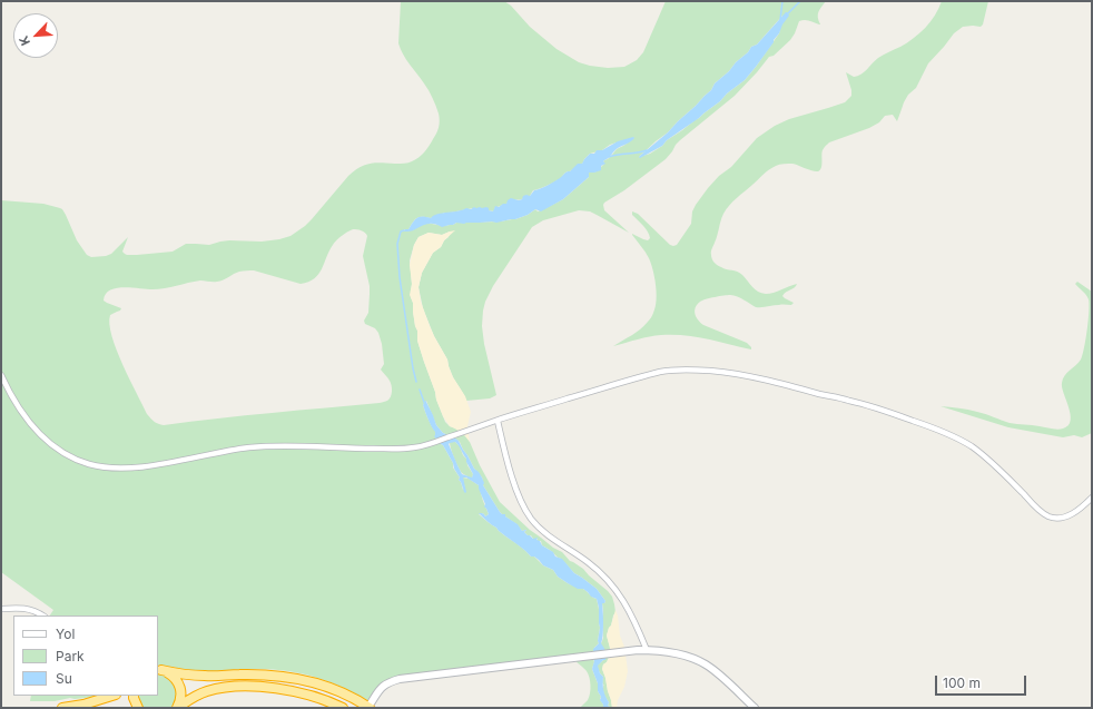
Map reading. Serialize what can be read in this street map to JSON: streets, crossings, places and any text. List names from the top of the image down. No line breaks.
{"legend":["Yol","Park","Su"],"scale_bar":"100 m","north":"bottom left"}
